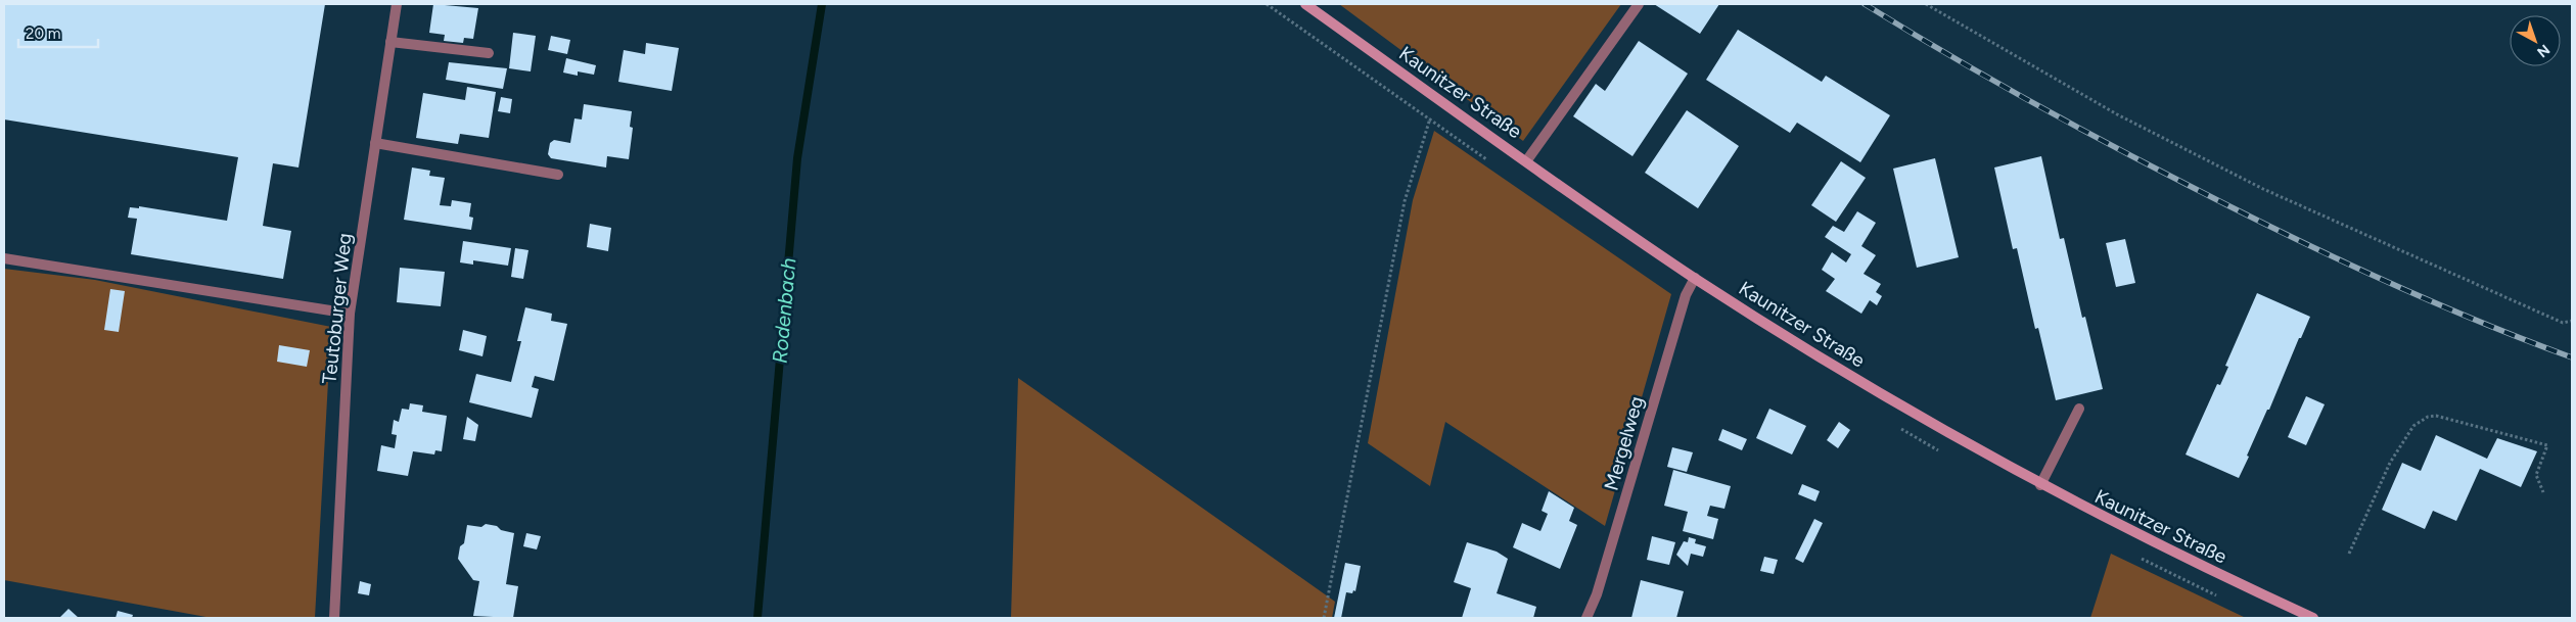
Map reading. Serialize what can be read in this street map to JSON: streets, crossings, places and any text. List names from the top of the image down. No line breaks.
{"streets":{"street":["Kaunitzer Straße","Teutoburger Weg","Mergelweg"]},"crossings":[["Kaunitzer Straße","Mergelweg"]],"water":["Rodenbach"],"scale_bar":"20 m","north":"bottom right"}
